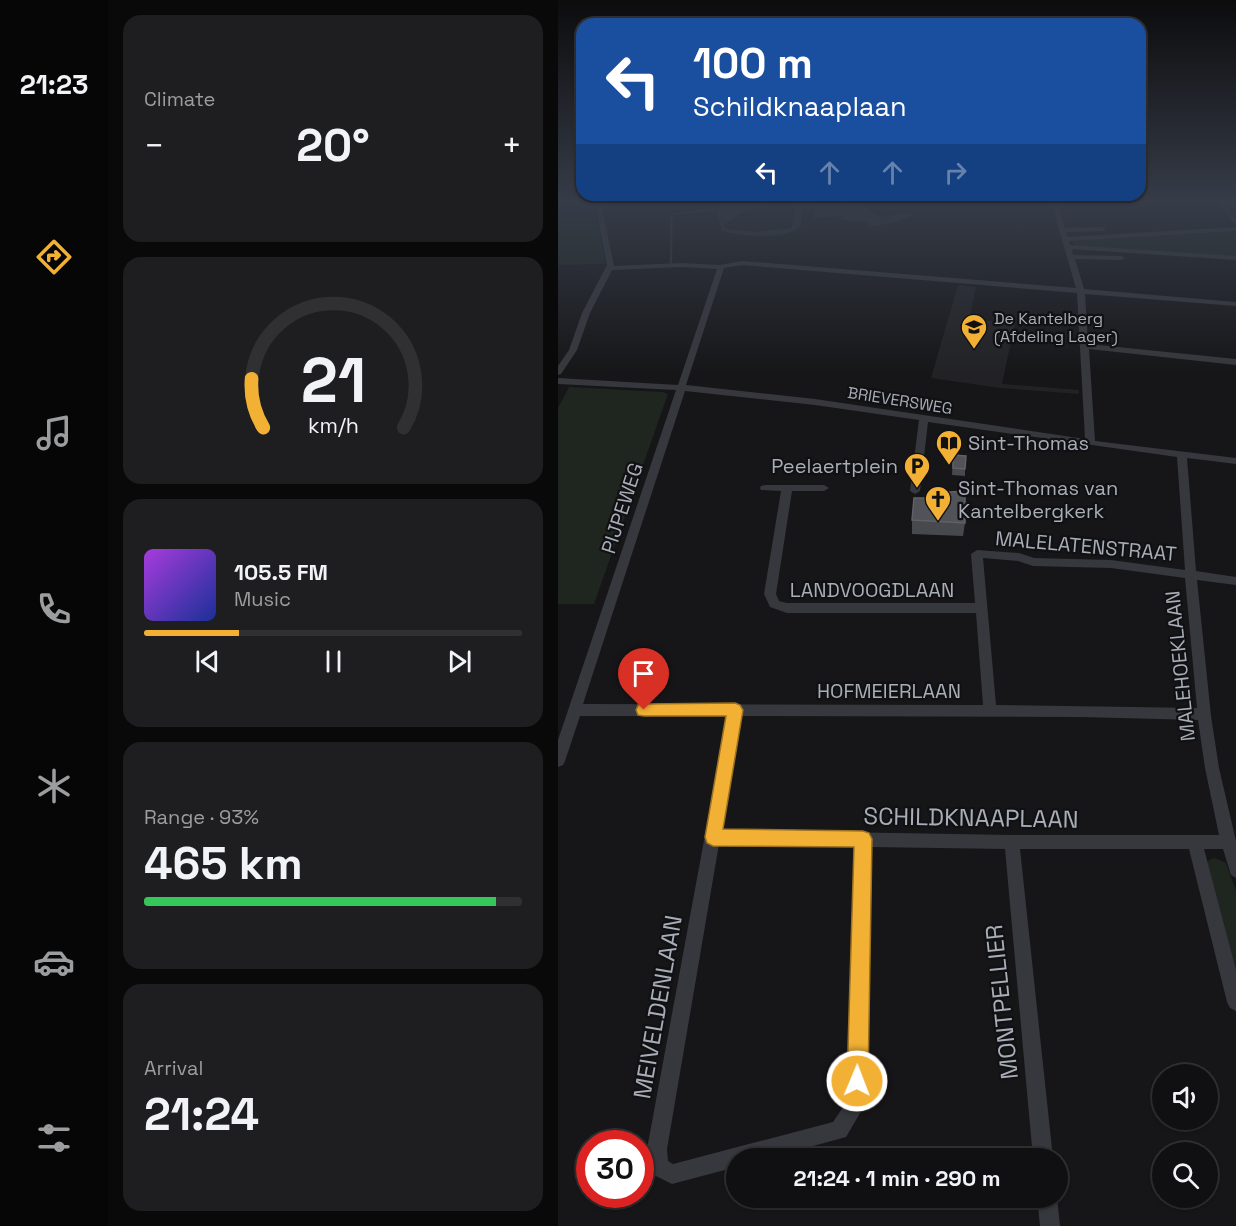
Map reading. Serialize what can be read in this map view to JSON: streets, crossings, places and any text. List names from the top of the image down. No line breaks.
{"streets":{"street":["BRIEVERSWEG","PIJPEWEG","MALELATENSTRAAT","LANDVOOGDLAAN","MALEHOEKLAAN","HOFMEIERLAAN","SCHILDKNAAPLAAN","MONTPELLIER","MEIVELDENLAAN"]},"crossings":[["BRIEVERSWEG","PIJPEWEG"],["BRIEVERSWEG","MALEHOEKLAAN"],["PIJPEWEG","HOFMEIERLAAN"],["MALELATENSTRAAT","LANDVOOGDLAAN"],["MALELATENSTRAAT","MALEHOEKLAAN"],["MALEHOEKLAAN","HOFMEIERLAAN"],["MALEHOEKLAAN","SCHILDKNAAPLAAN"],["HOFMEIERLAAN","MEIVELDENLAAN"],["SCHILDKNAAPLAAN","MONTPELLIER"],["SCHILDKNAAPLAAN","MEIVELDENLAAN"]],"places":{"school or university":["De Kantelberg (Afdeling Lager)"],"library":["Sint-Thomas"],"parking":["Peelaertplein"],"church":["Sint-Thomas van Kantelbergkerk"]},"page":{"tabs":"21:23","tile":["Climate",["Range · 93%","465 km"],["Arrival","21:24"]],"turn":["100 m","Schildknaaplaan"],"heat":["−","20°","+"],"song":["105.5 FM","Music"],"limit":"30","trip":"21:24 · 1 min · 290 m","gauge":["21","km/h"]}}
